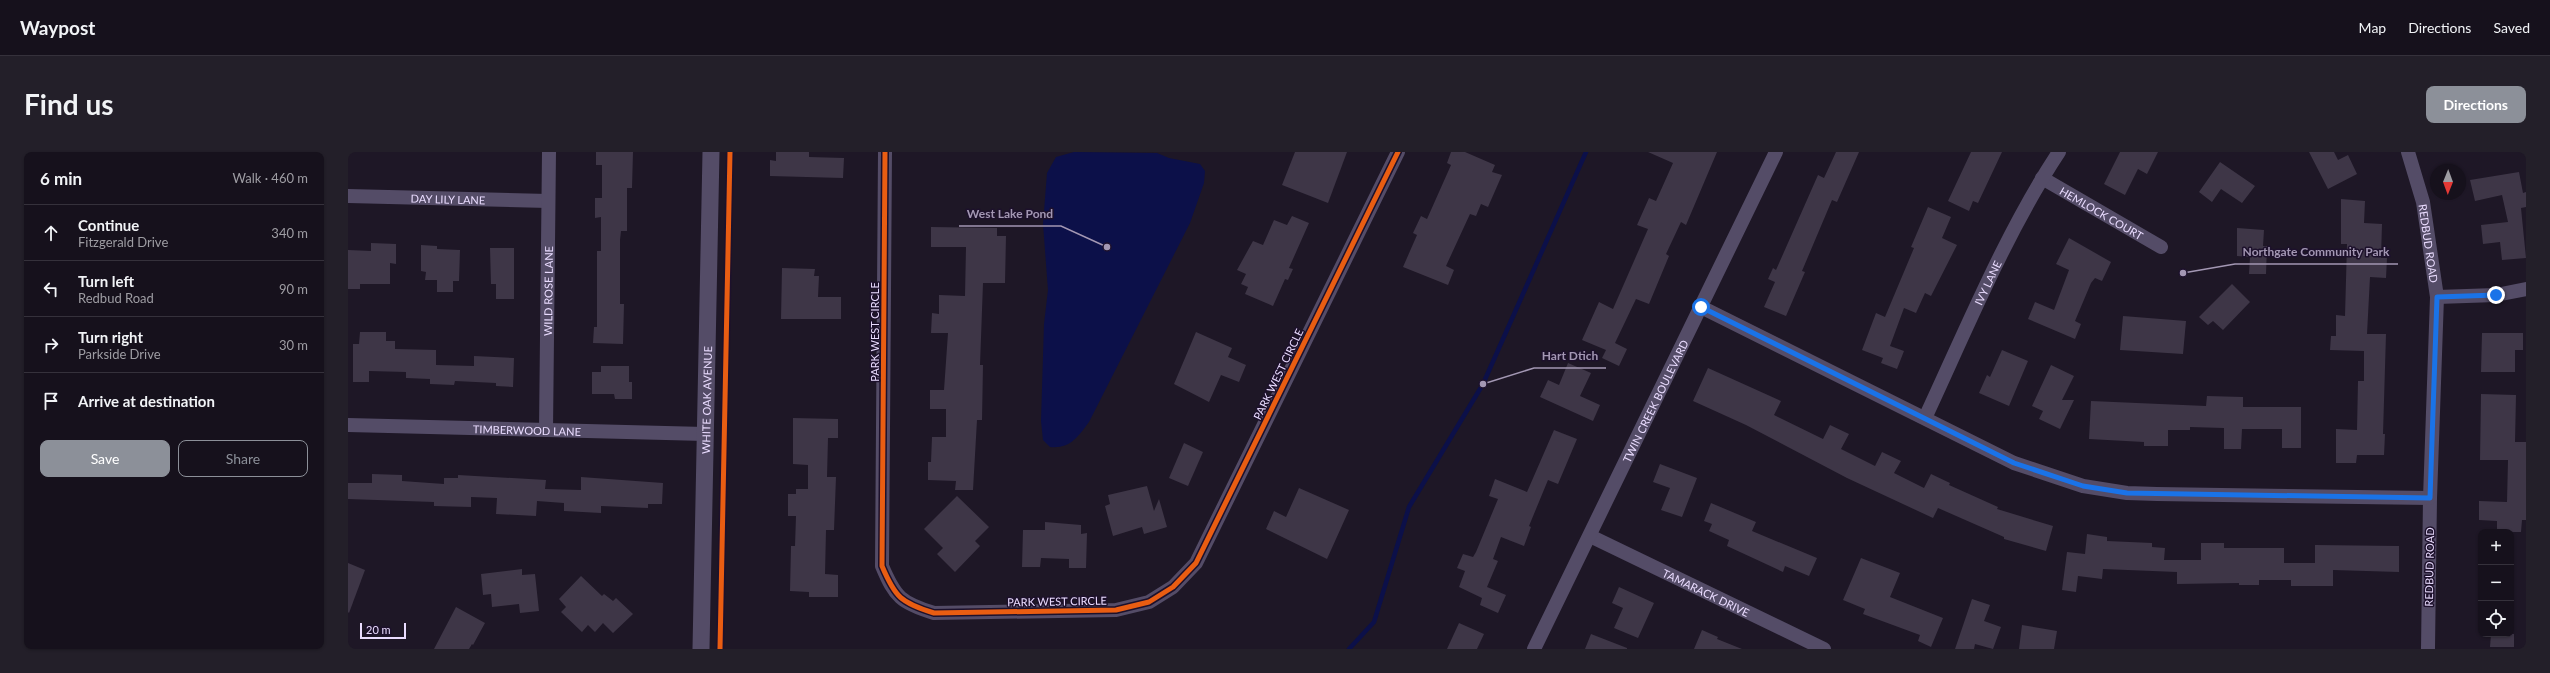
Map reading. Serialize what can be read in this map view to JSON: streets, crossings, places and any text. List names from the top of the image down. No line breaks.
{"streets":{"street":["DAY LILY LANE","HEMLOCK COURT","REDBUD ROAD","IVY LANE","WILD ROSE LANE","PARK WEST CIRCLE","WHITE OAK AVENUE","TWIN CREEK BOULEVARD","TIMBERWOOD LANE","TAMARACK DRIVE"]},"crossings":[["DAY LILY LANE","WILD ROSE LANE"],["HEMLOCK COURT","IVY LANE"],["WILD ROSE LANE","TIMBERWOOD LANE"],["WHITE OAK AVENUE","TIMBERWOOD LANE"],["TWIN CREEK BOULEVARD","TAMARACK DRIVE"]],"places":["West Lake Pond","Northgate Community Park","Hart Dtich"],"scale_bar":"20 m","north":"bottom","page":{"header":"Waypost","nav":["Map","Directions","Saved"],"buttons":["Directions",["Save","Share"]],"title":"Find us","heading":["6 min","Walk · 460 m"],"list":[["Continue","Fitzgerald Drive","340 m"],["Turn left","Redbud Road","90 m"],["Turn right","Parkside Drive","30 m"],"Arrive at destination"],"map_buttons":["+","−"],"scale":"20 m"}}
